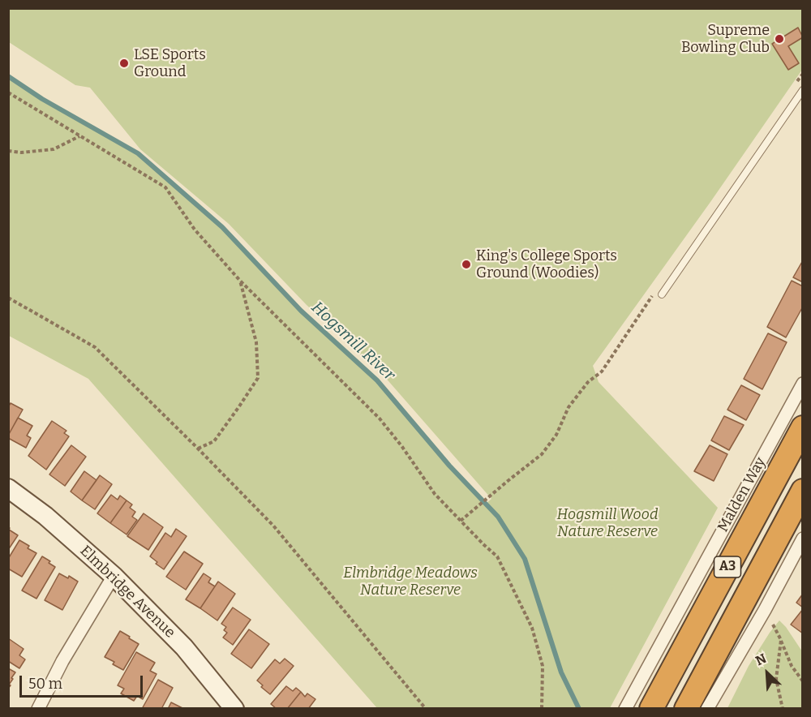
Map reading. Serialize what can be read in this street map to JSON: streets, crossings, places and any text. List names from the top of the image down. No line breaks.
{"streets":{"highway":["Malden Way","A3"],"street":["Elmbridge Avenue"]},"water":["Hogsmill River"],"parks":["Hogsmill Wood Nature Reserve","Elmbridge Meadows Nature Reserve"],"places":["Supreme Bowling Club","LSE Sports Ground","King's College Sports Ground (Woodies)"],"scale_bar":"50 m","north":"top left"}
